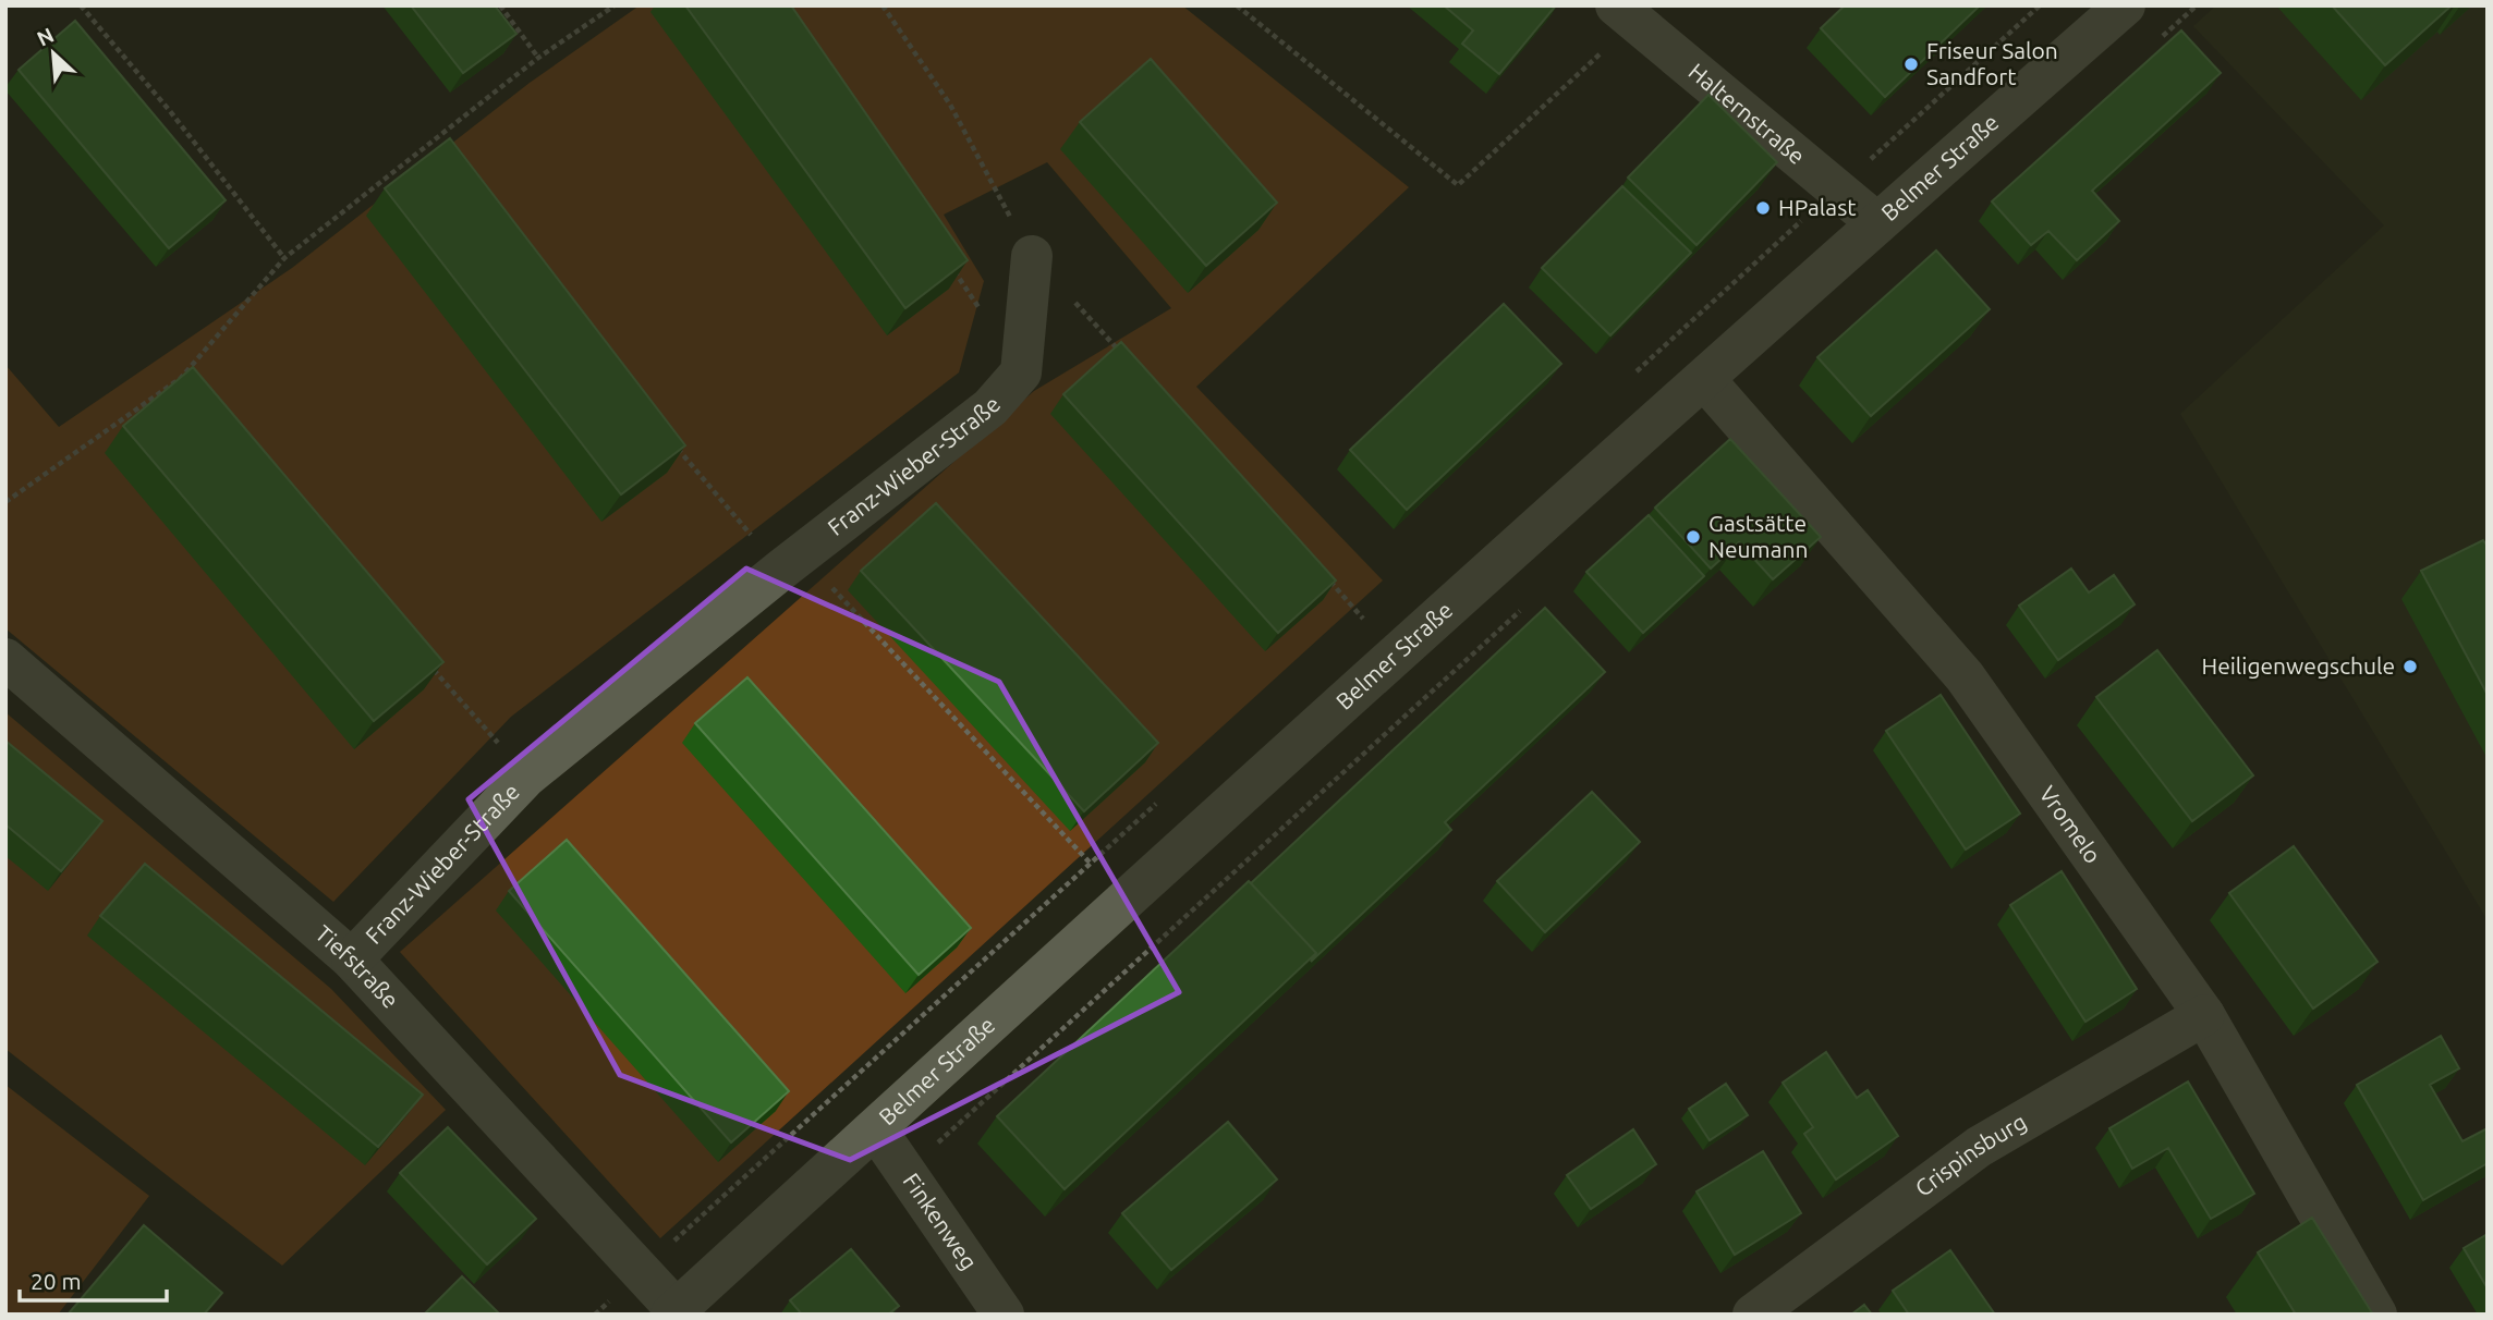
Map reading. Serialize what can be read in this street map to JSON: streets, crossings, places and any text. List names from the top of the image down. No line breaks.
{"streets":{"street":["Halternstraße","Belmer Straße","Franz-Wieber-Straße","Vromelo","Tiefstraße","Crispinsburg","Finkenweg"]},"crossings":[["Halternstraße","Belmer Straße"],["Belmer Straße","Vromelo"],["Belmer Straße","Tiefstraße"],["Belmer Straße","Finkenweg"],["Franz-Wieber-Straße","Tiefstraße"],["Vromelo","Crispinsburg"]],"places":["Friseur Salon Sandfort","HPalast","Gastsätte Neumann","Heiligenwegschule"],"scale_bar":"20 m","north":"top left"}
